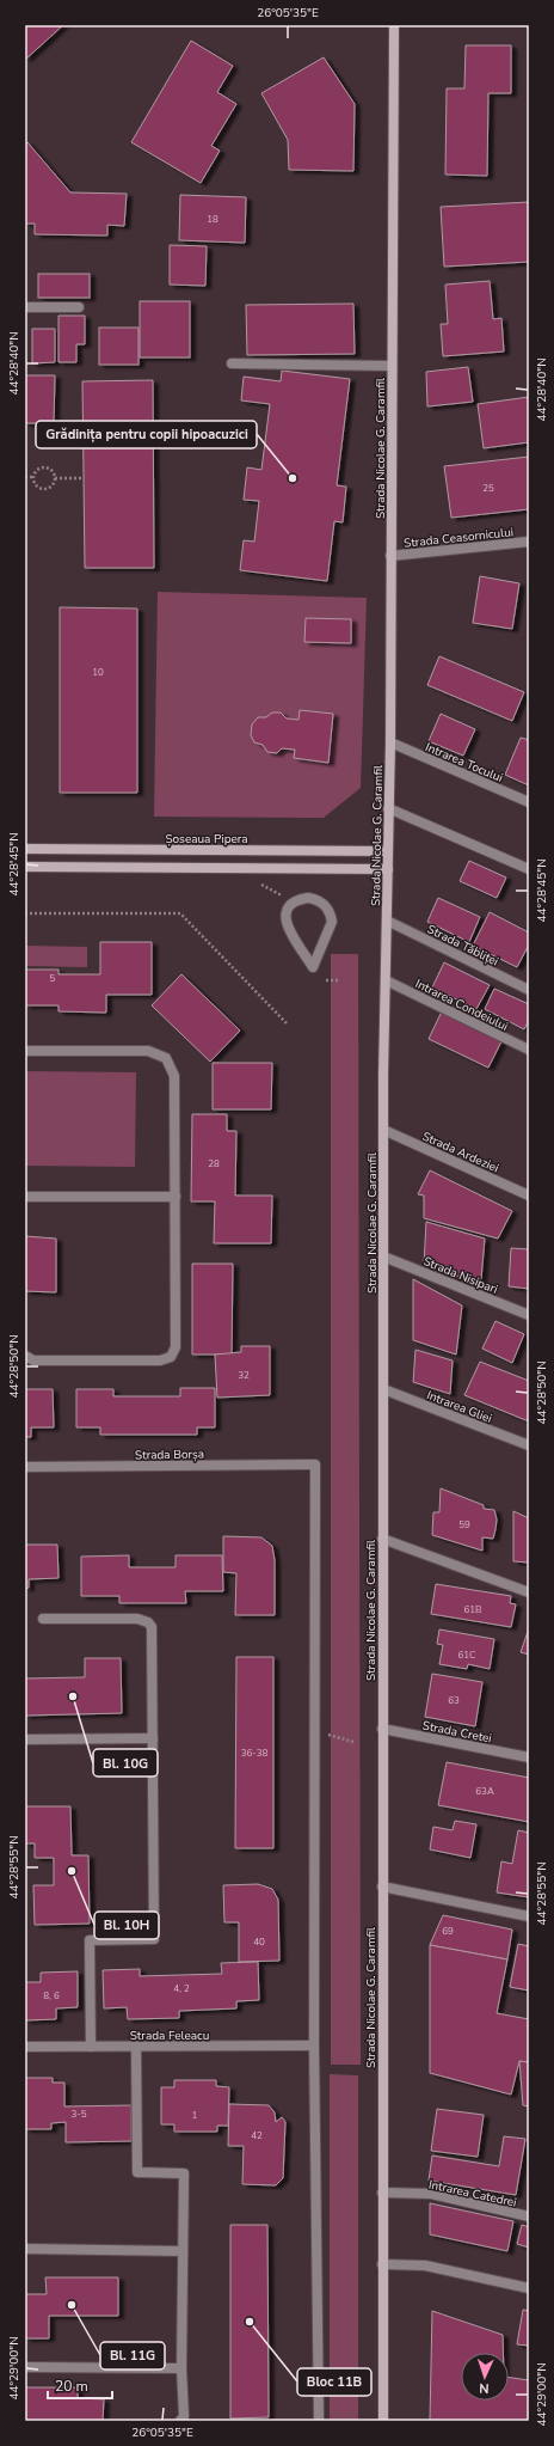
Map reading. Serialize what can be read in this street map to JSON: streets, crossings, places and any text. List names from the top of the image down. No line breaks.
{"streets":{"main road":["Strada Nicolae G. Caramfil","Șoseaua Pipera"],"street":["Strada Ceasornicului","Intrarea Tocului","Strada Tăbliței","Intrarea Condeiului","Strada Ardeziei","Strada Nisipari","Intrarea Gliei","Strada Borșa","Strada Cretei","Strada Feleacu","Intrarea Catedrei"]},"crossings":[["Strada Nicolae G. Caramfil","Strada Ceasornicului"],["Strada Nicolae G. Caramfil","Intrarea Tocului"],["Strada Nicolae G. Caramfil","Șoseaua Pipera"],["Strada Nicolae G. Caramfil","Strada Tăbliței"],["Strada Nicolae G. Caramfil","Intrarea Condeiului"],["Strada Nicolae G. Caramfil","Strada Ardeziei"],["Strada Nicolae G. Caramfil","Strada Nisipari"],["Strada Nicolae G. Caramfil","Intrarea Gliei"],["Strada Nicolae G. Caramfil","Strada Cretei"],["Strada Nicolae G. Caramfil","Intrarea Catedrei"]],"places":["Grădinița pentru copii hipoacuzici","Bl. 10G","Bl. 10H","Bl. 11G","Bloc 11B"],"house_numbers":["18","25","10","5","28","32","59","61B","61C","63","36-38","63A","69","40","4, 2","8, 6","3-5","1","42"],"scale_bar":"20 m","north":"bottom","coordinates":["26°05'35\"E","44°28'40\"N","44°28'45\"N","44°28'50\"N","44°28'55\"N","44°29'00\"N"]}
